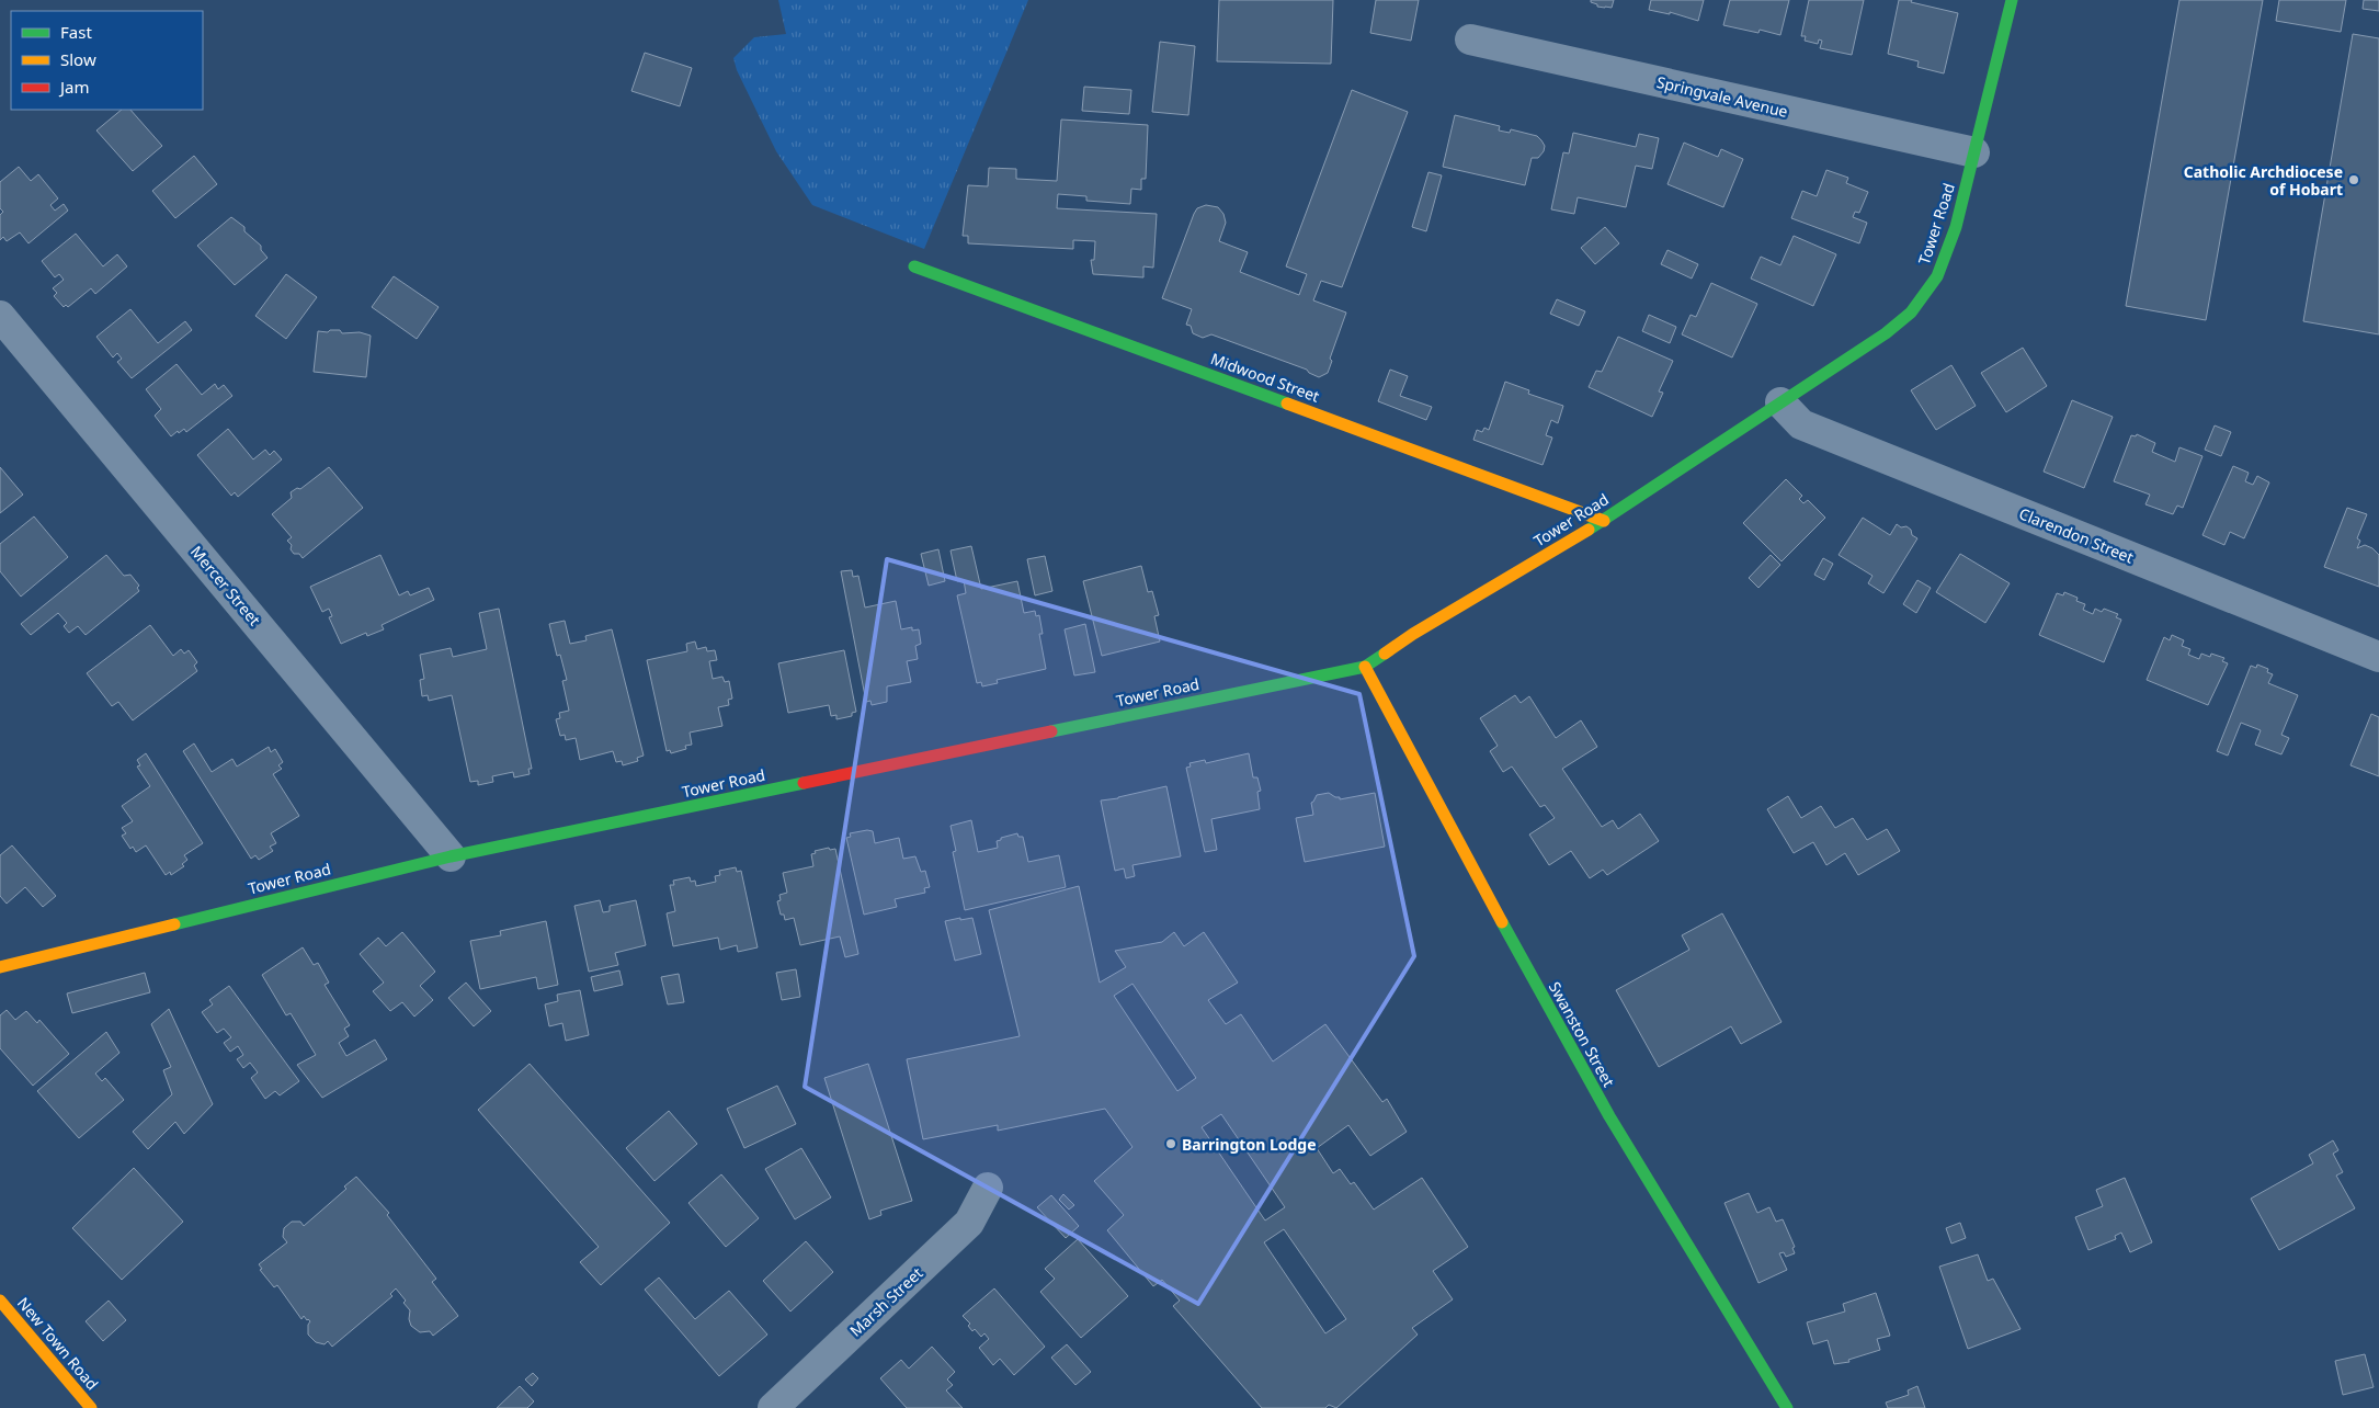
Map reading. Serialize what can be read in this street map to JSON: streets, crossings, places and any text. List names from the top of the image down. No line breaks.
{"streets":{"street":["Springvale Avenue","Tower Road","Midwood Street","Clarendon Street","Mercer Street","Swanston Street","Marsh Street","New Town Road"]},"crossings":[["Springvale Avenue","Tower Road"],["Tower Road","Midwood Street"],["Tower Road","Clarendon Street"],["Tower Road","Mercer Street"],["Tower Road","Swanston Street"]],"places":["Catholic Archdiocese of Hobart","Barrington Lodge"],"legend":["Fast","Slow","Jam"]}
